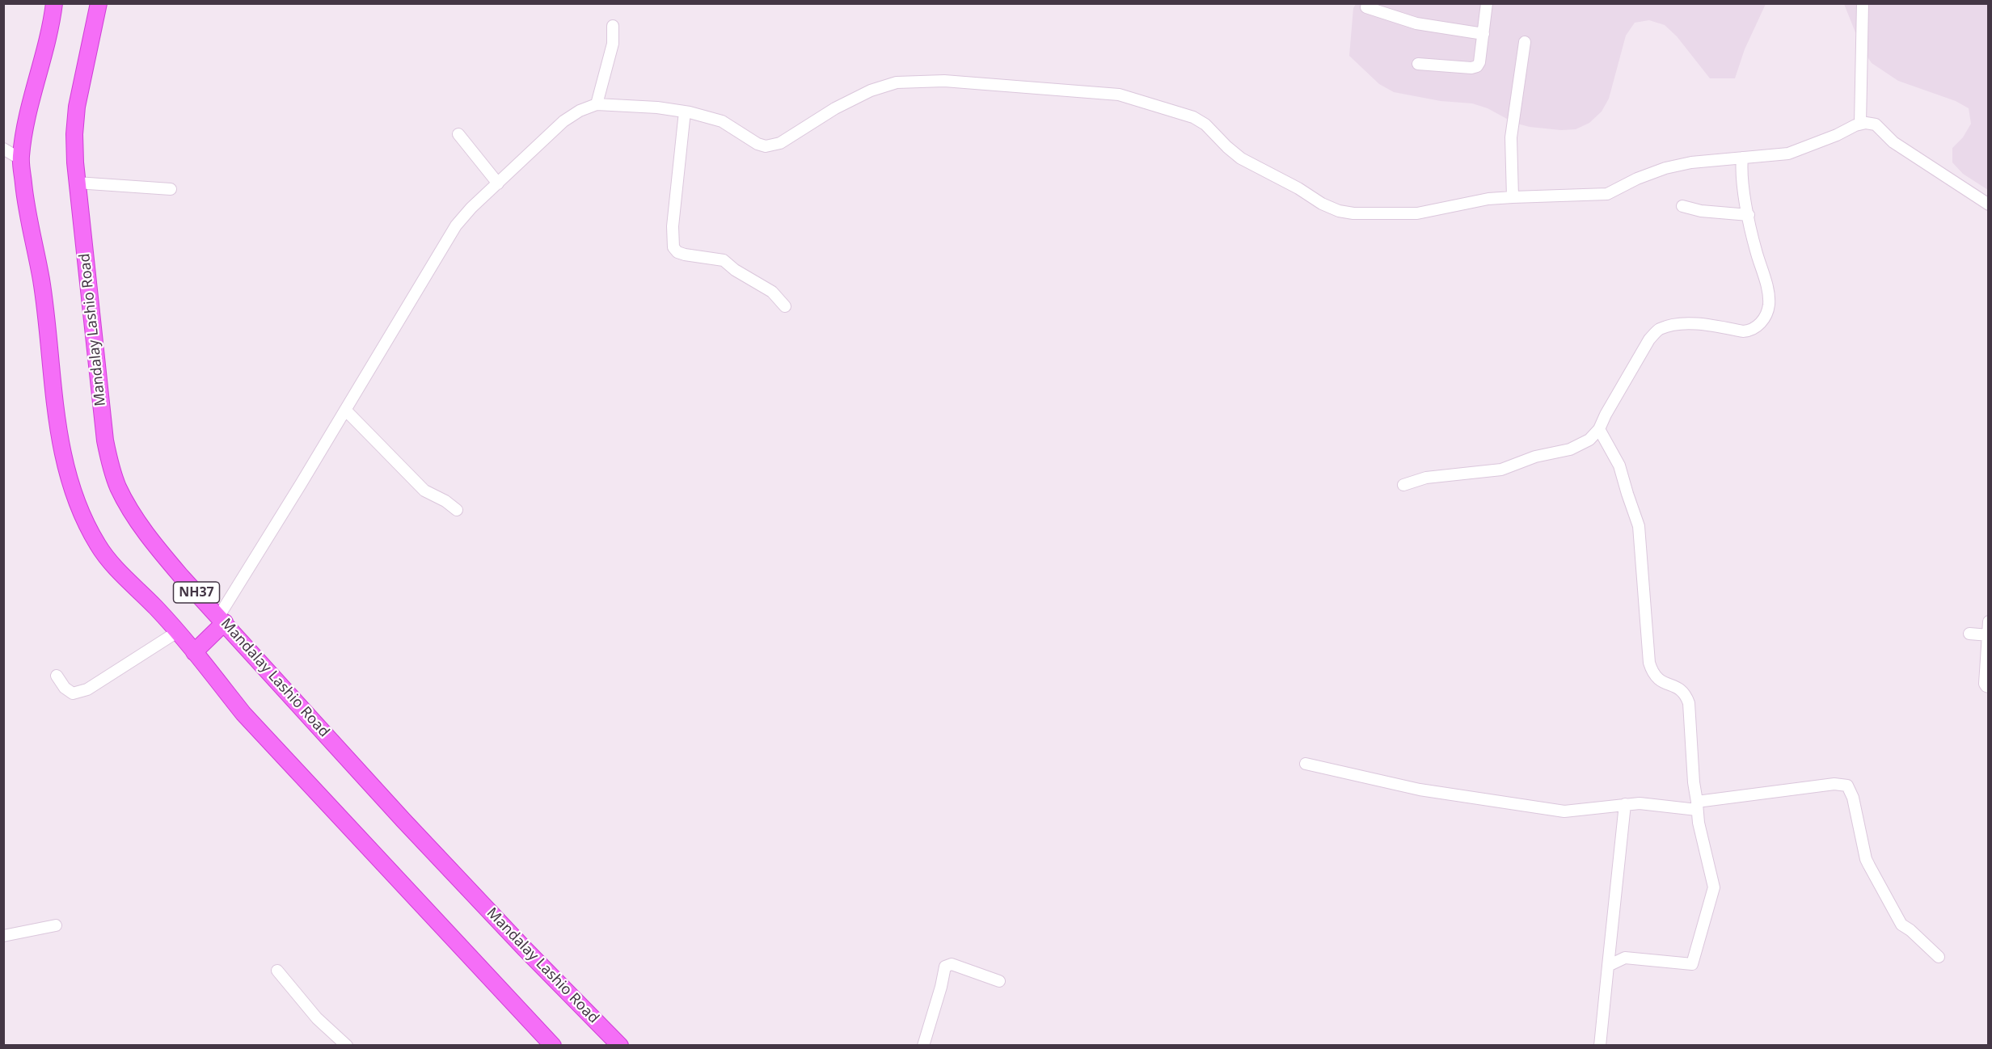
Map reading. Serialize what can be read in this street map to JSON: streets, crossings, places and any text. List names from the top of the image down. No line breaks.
{"streets":{"highway":["Mandalay Lashio Road","NH37"]}}
